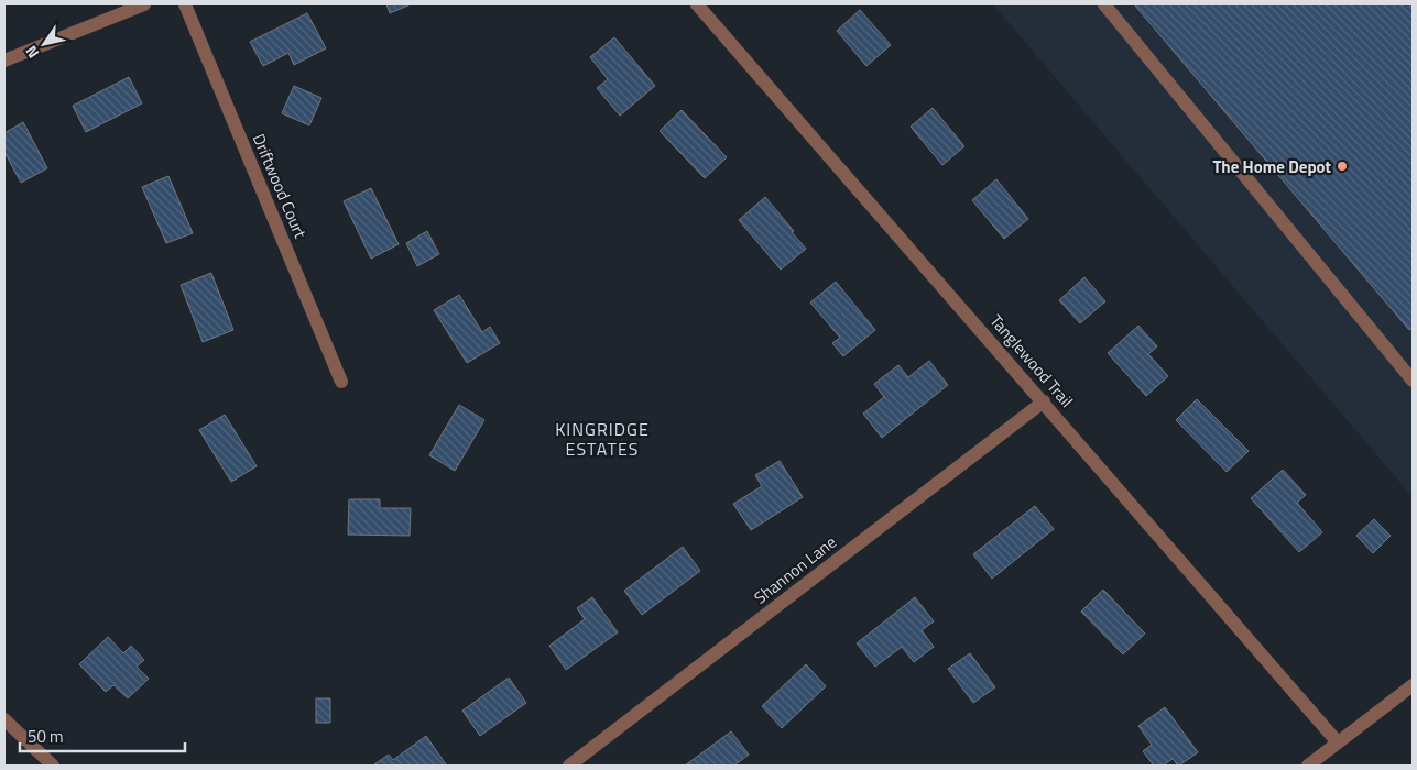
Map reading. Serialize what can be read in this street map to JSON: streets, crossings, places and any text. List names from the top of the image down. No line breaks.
{"streets":{"street":["Driftwood Court","Tanglewood Trail","Shannon Lane"]},"crossings":[["Tanglewood Trail","Shannon Lane"]],"districts":["KINGRIDGE ESTATES"],"places":["The Home Depot"],"scale_bar":"50 m","north":"bottom left"}
